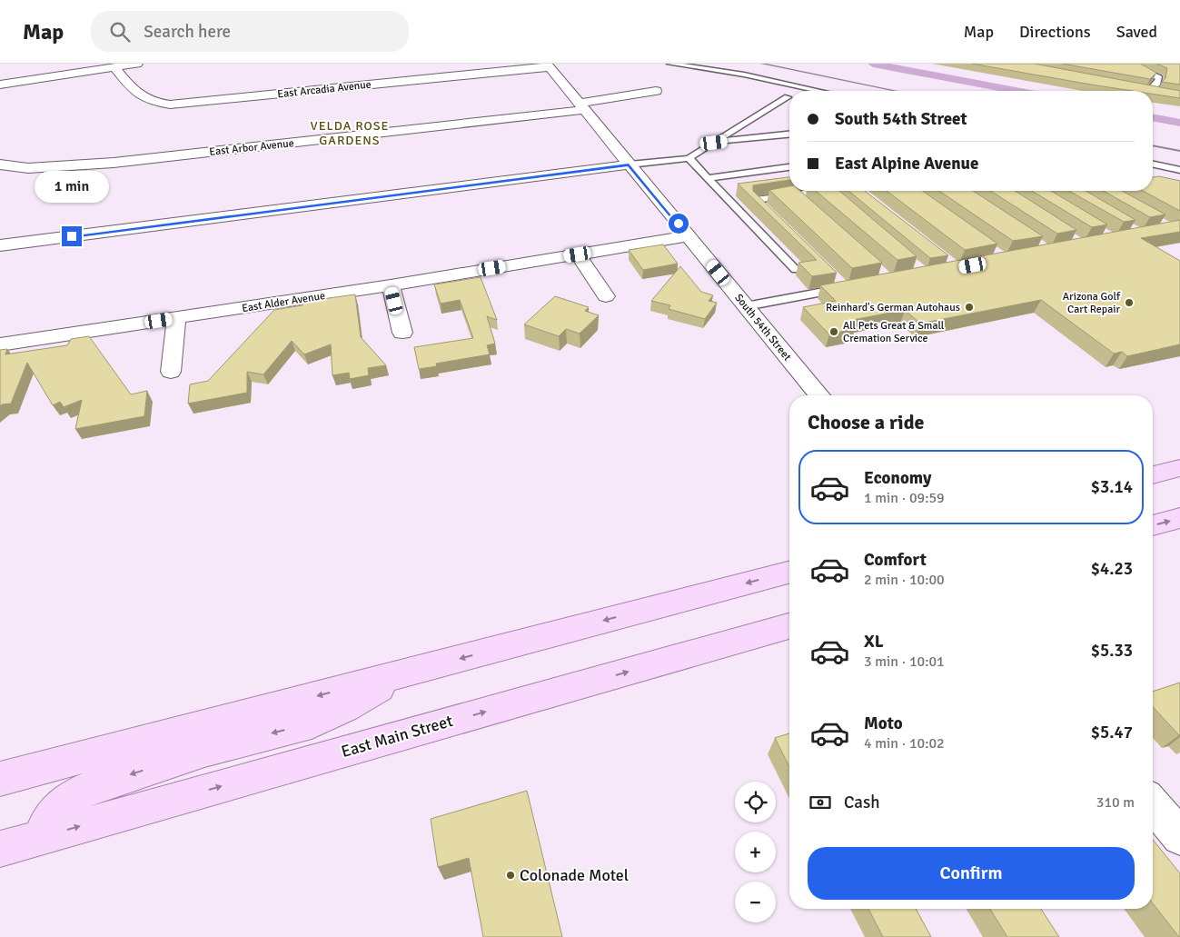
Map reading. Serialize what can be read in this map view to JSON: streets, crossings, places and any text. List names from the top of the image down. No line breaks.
{"streets":{"main road":["East Main Street"],"street":["East Arcadia Avenue","East Arbor Avenue","East Alder Avenue","South 54th Street"]},"crossings":[["East Arcadia Avenue","South 54th Street"],["East Arbor Avenue","South 54th Street"],["East Alder Avenue","South 54th Street"]],"districts":["VELDA ROSE GARDENS"],"places":["Arizona Golf Cart Repair","Reinhard's German Autohaus","All Pets Great & Small Cremation Service","Colonade Motel"],"page":{"header":"Map","search":"Search here","nav":["Map","Directions","Saved"],"banner":["South 54th Street","East Alpine Avenue"],"bubble":"1 min","heading":"Choose a ride","list":[{"name":"Economy","note":"1 min · 09:59","value":"$3.14"},{"name":"Comfort","note":"2 min · 10:00","value":"$4.23"},{"name":"XL","note":"3 min · 10:01","value":"$5.33"},{"name":"Moto","note":"4 min · 10:02","value":"$5.47"}],"pay":["Cash","310 m"],"map_buttons":["+","−"],"buttons":"Confirm"}}
